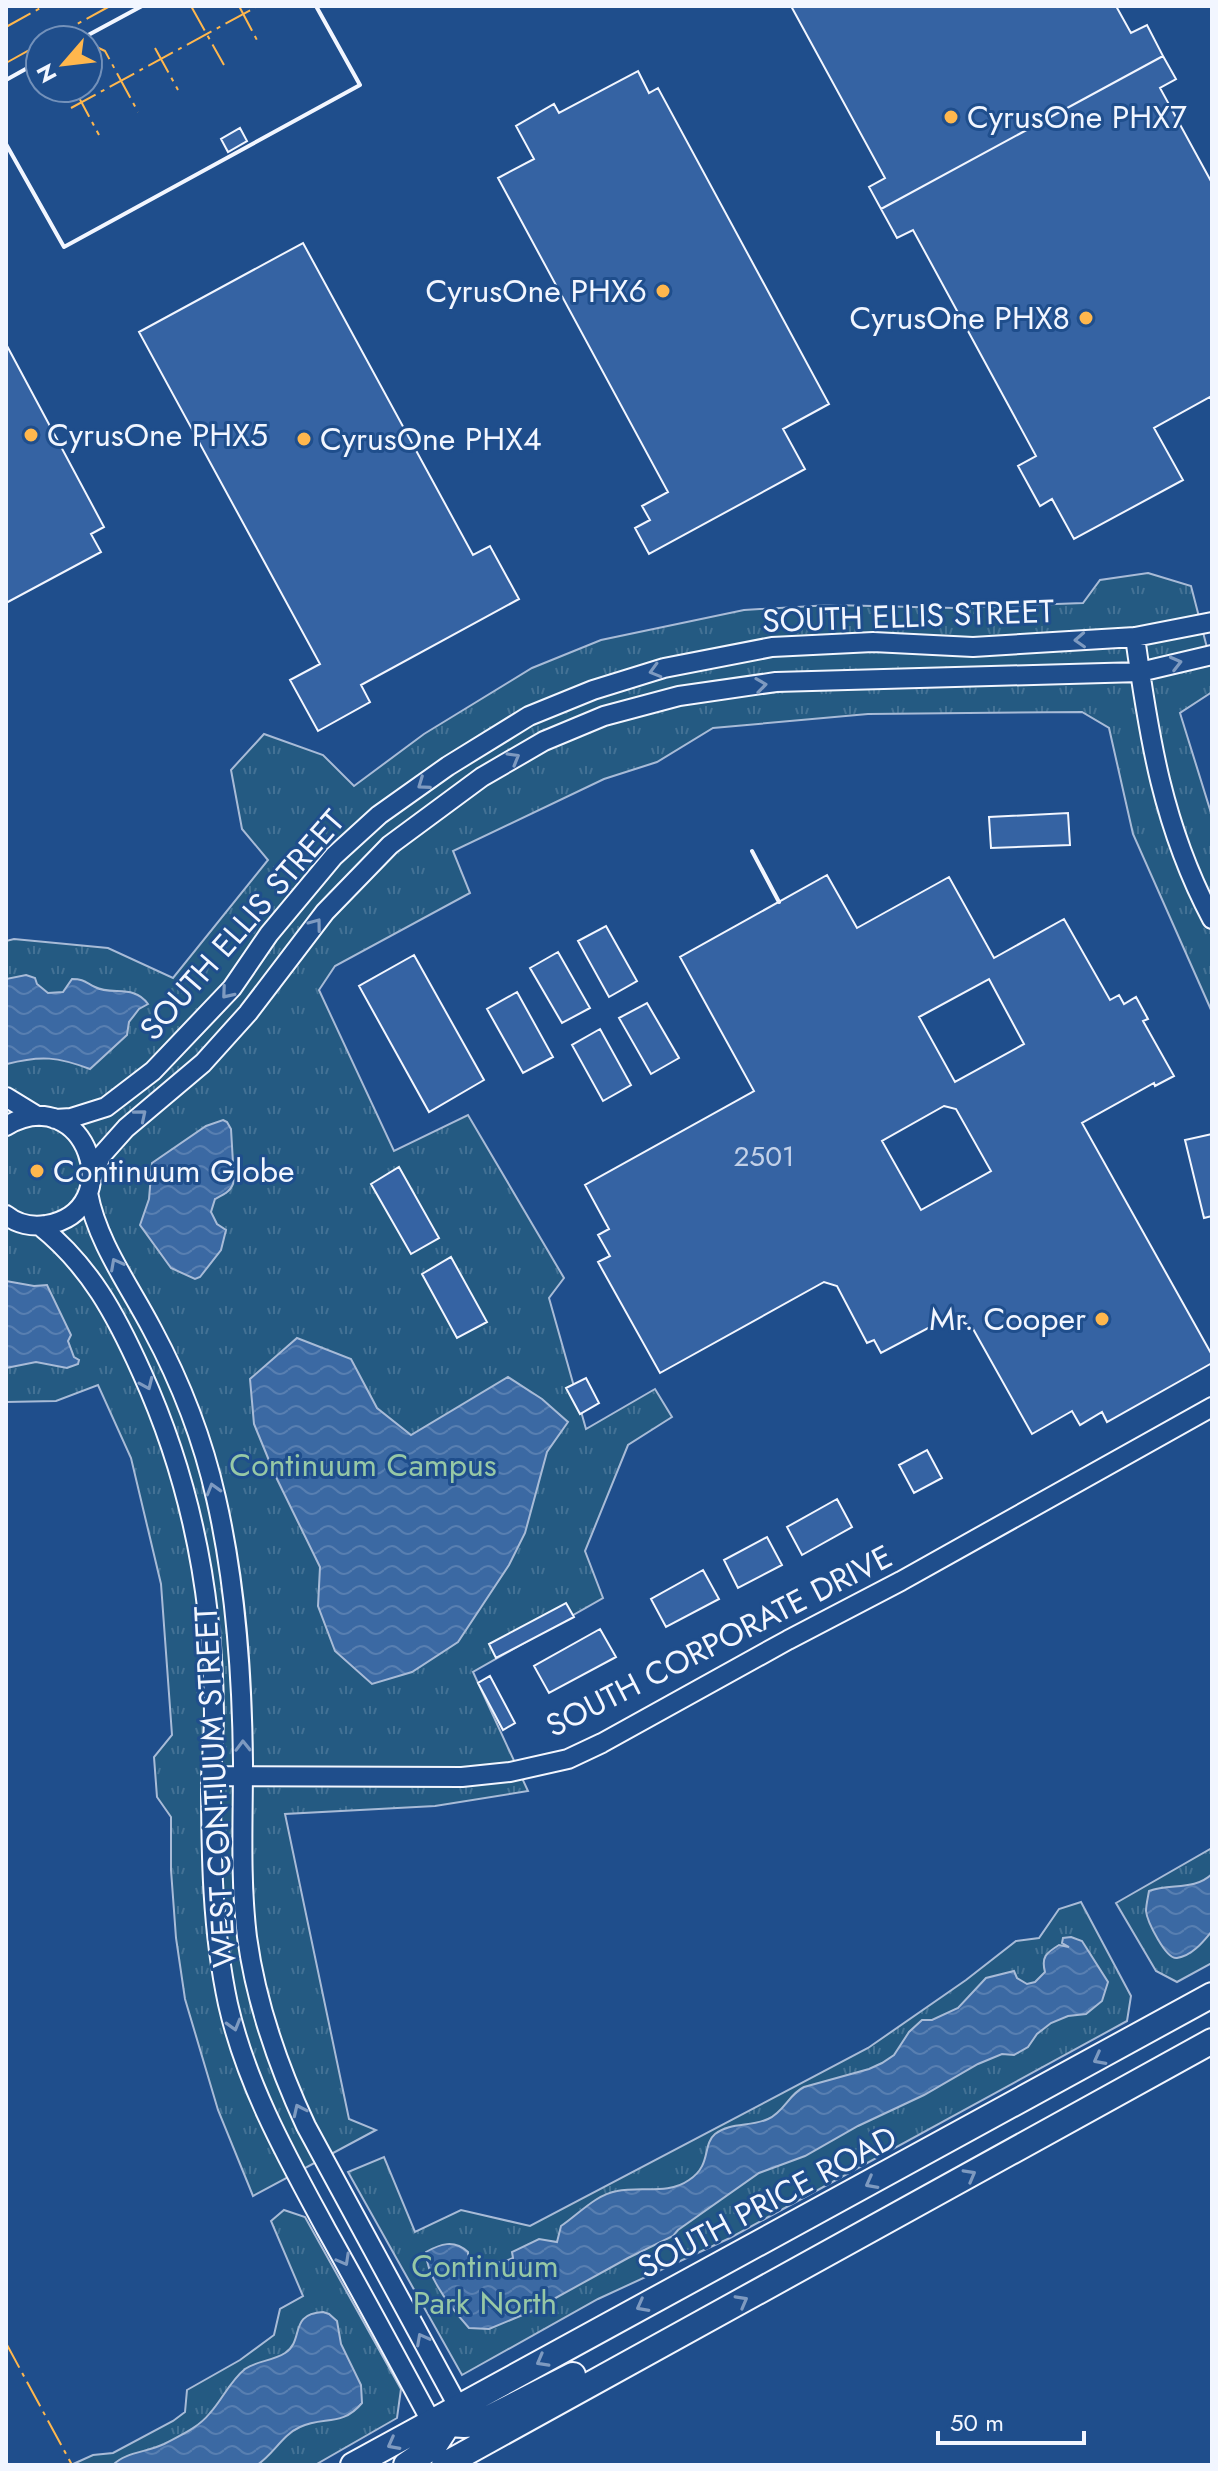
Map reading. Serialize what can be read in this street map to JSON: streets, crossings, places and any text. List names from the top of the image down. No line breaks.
{"streets":{"main road":["SOUTH PRICE ROAD"],"street":["SOUTH ELLIS STREET","SOUTH CORPORATE DRIVE","WEST CONTIUUM STREET"]},"crossings":[["SOUTH ELLIS STREET","WEST CONTIUUM STREET"],["SOUTH CORPORATE DRIVE","WEST CONTIUUM STREET"],["WEST CONTIUUM STREET","SOUTH PRICE ROAD"]],"parks":["Continuum Campus","Continuum Park North"],"places":["CyrusOne PHX7","CyrusOne PHX6","CyrusOne PHX8","CyrusOne PHX5","CyrusOne PHX4","Continuum Globe","Mr. Cooper"],"house_numbers":["2501"],"scale_bar":"50 m","north":"bottom left"}
